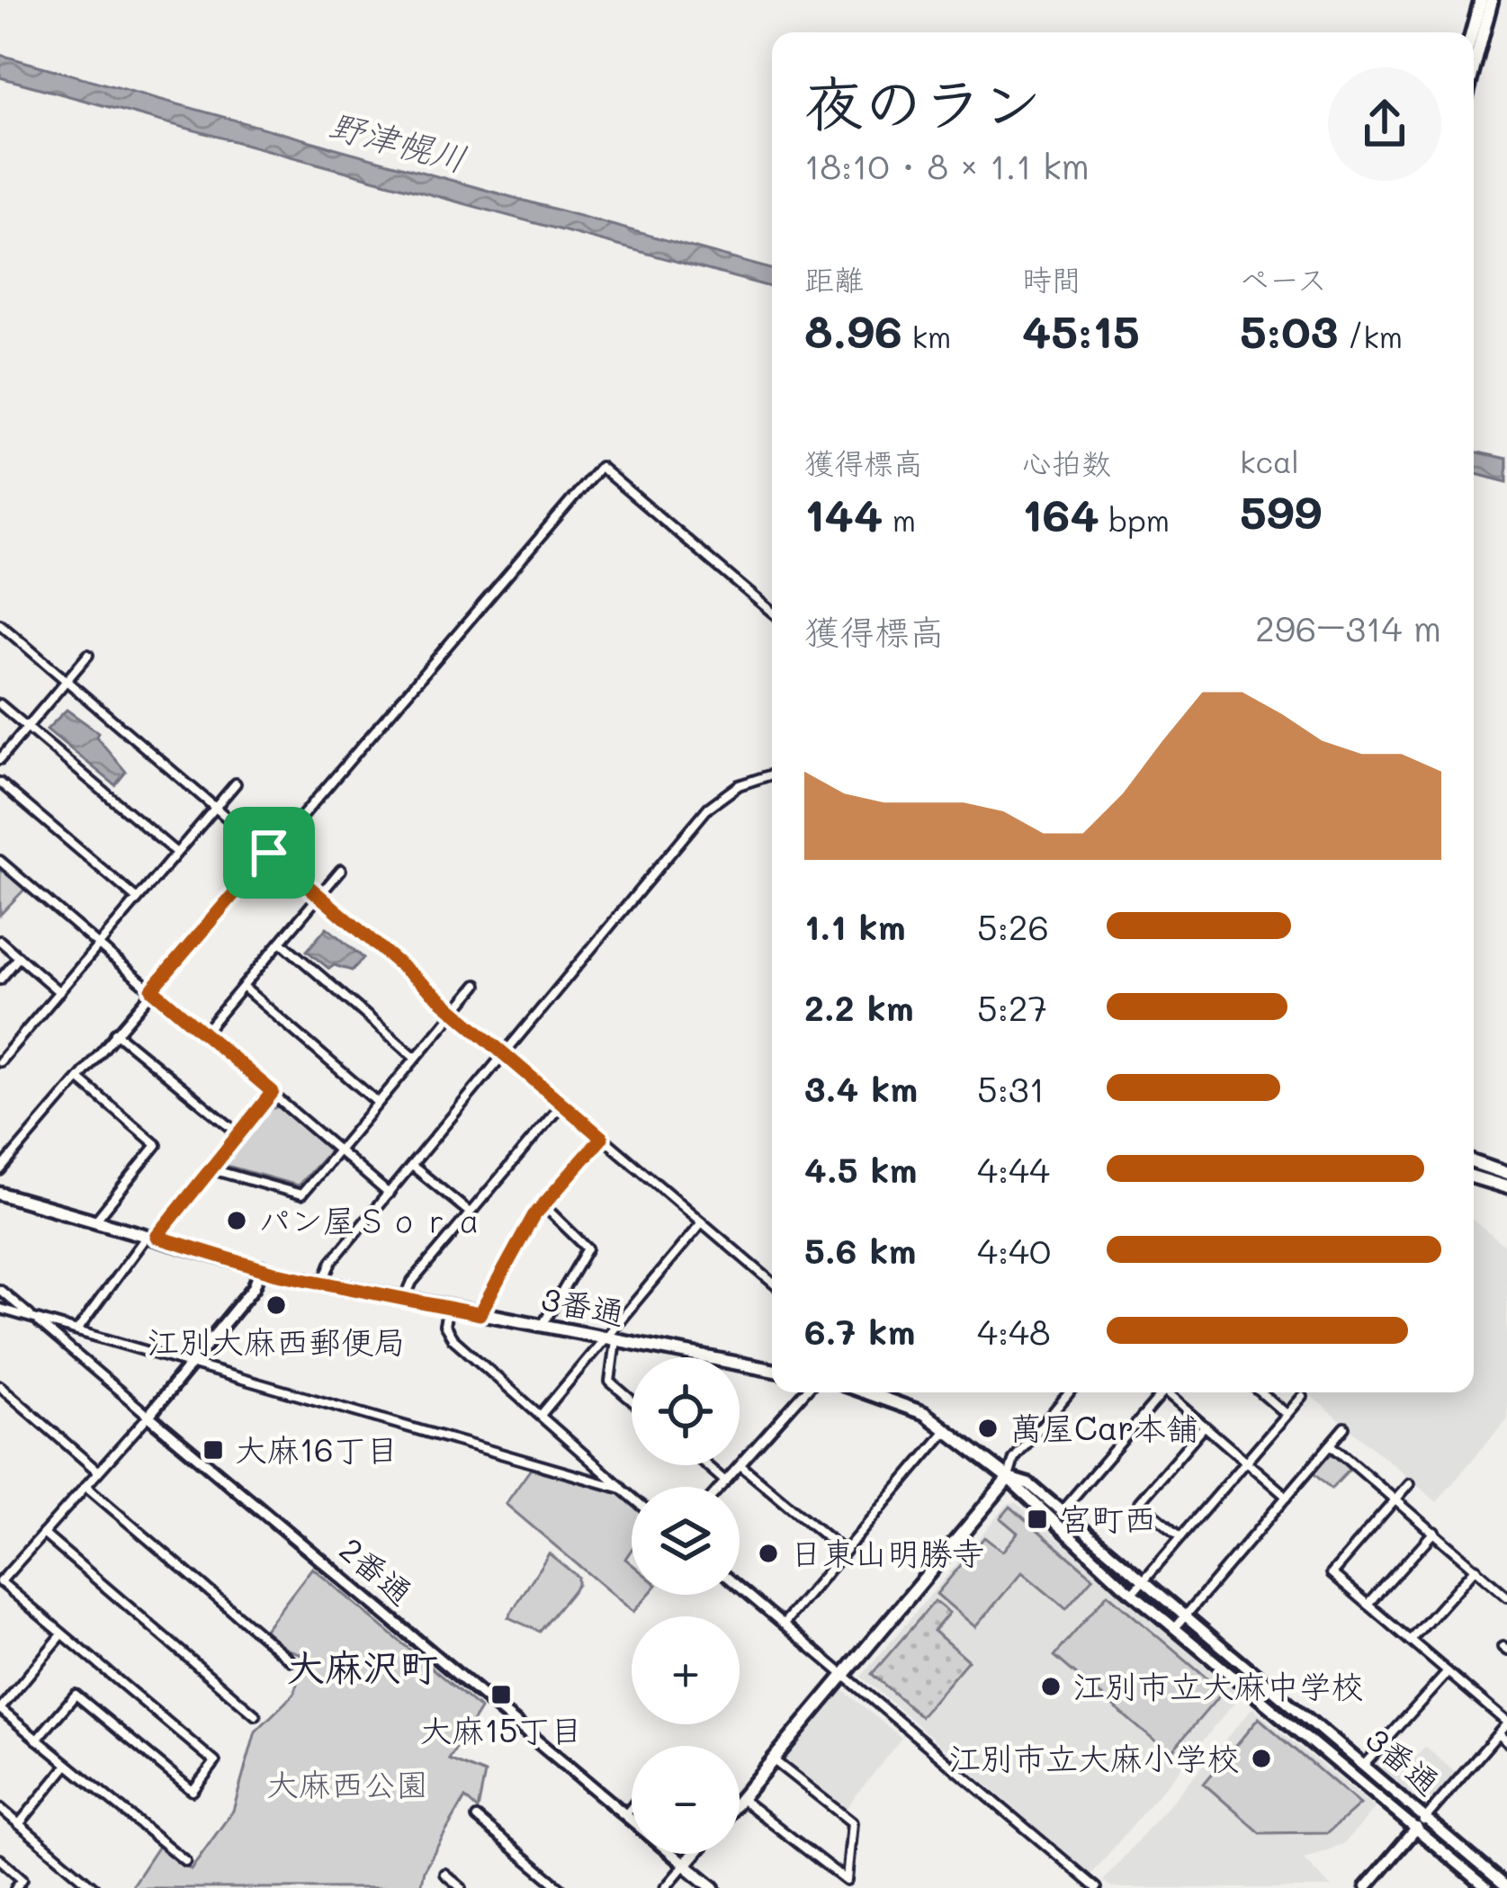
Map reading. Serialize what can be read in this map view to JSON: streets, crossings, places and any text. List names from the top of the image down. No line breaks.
{"streets":{"main road":["3番通","2番通"]},"districts":["大麻沢町"],"water":["野津幌川"],"parks":["大麻西公園"],"places":{"other":["パン屋Ｓｏｒａ","江別大麻西郵便局","萬屋Car本舗","日東山明勝寺","江別市立大麻中学校","江別市立大麻小学校"],"transit":["大麻16丁目","宮町西","大麻15丁目"]},"page":{"heading":["夜のラン","18:10 · 8 × 1.1 km"],"stats":[["距離","8.96 km"],["時間","45:15"],["ペース","5:03 /km"],["獲得標高","144 m"],["心拍数","164 bpm"],["kcal","599"]],"chart":["獲得標高","296–314 m"],"list":[{"name":"1.1 km","note":"5:26"},{"name":"2.2 km","note":"5:27"},{"name":"3.4 km","note":"5:31"},{"name":"4.5 km","note":"4:44"},{"name":"5.6 km","note":"4:40"},{"name":"6.7 km","note":"4:48"}],"map_buttons":["+","−"]}}
